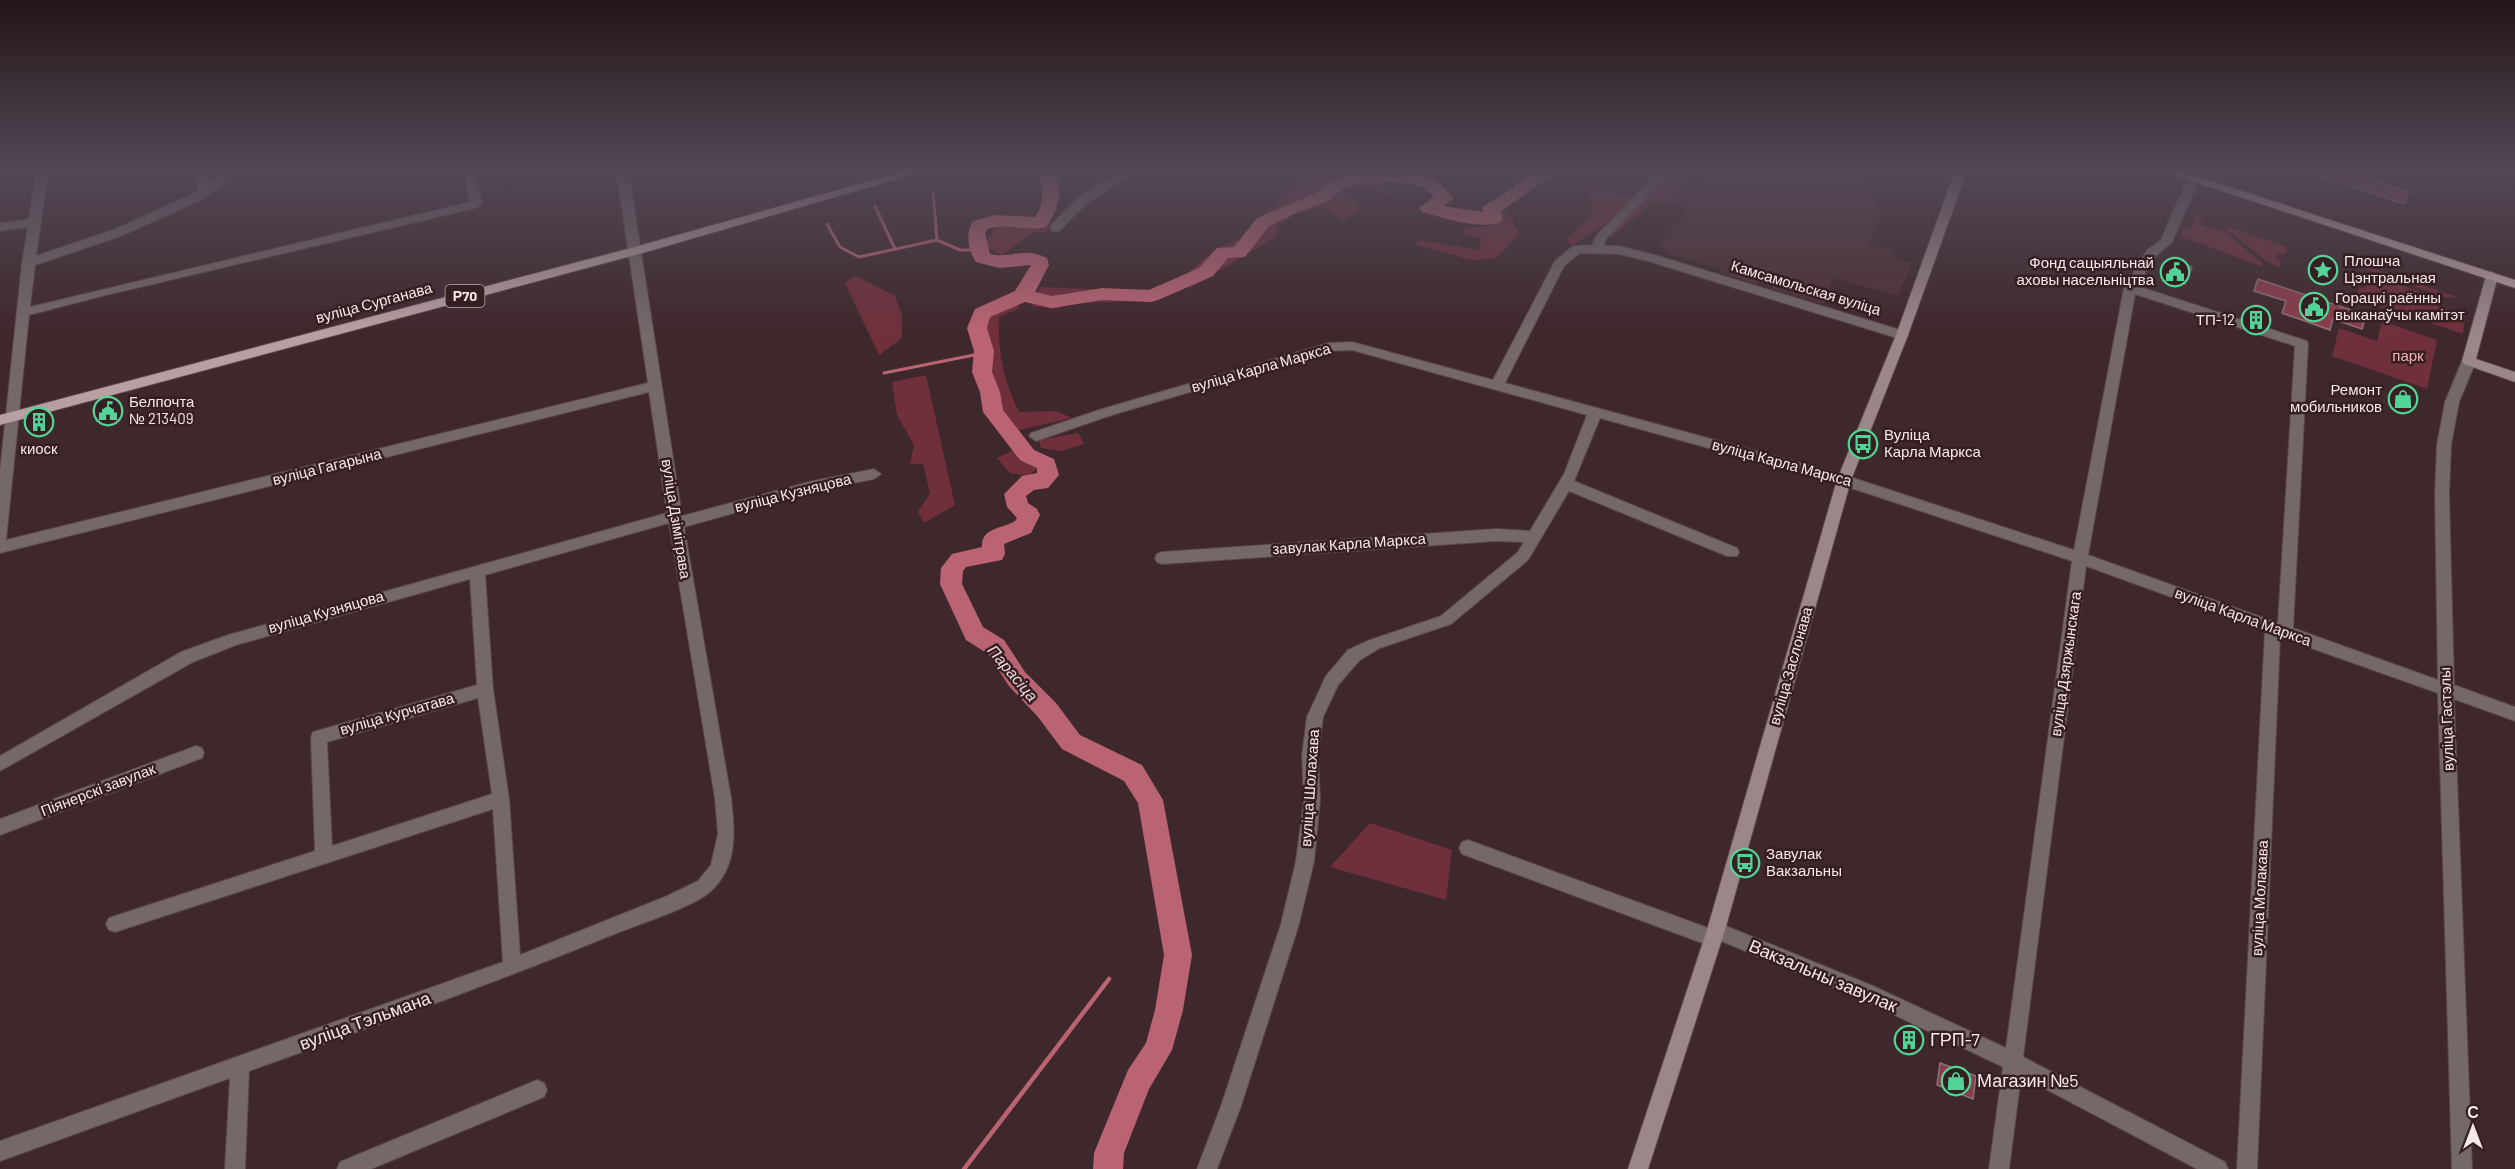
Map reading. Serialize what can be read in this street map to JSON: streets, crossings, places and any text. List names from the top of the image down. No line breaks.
{"streets":{"main road":["Р70","вуліца Сурганава"],"street":["Камсамольская вуліца","вуліца Карла Маркса","вуліца Гагарына","вуліца Кузняцова","вуліца Дзімітрава","завулак Карла Маркса","вуліца Дзяржынскага","вуліца Заслонава","вуліца Курчатава","вуліца Гастэлы","вуліца Шолахава","Піянерскі завулак","вуліца Молакава","Вакзальны завулак","вуліца Тэльмана"]},"crossings":[["Камсамольская вуліца","вуліца Карла Маркса"],["Камсамольская вуліца","вуліца Заслонава"],["вуліца Сурганава","вуліца Дзімітрава"],["вуліца Карла Маркса","вуліца Дзяржынскага"],["вуліца Карла Маркса","вуліца Заслонава"],["вуліца Карла Маркса","вуліца Гастэлы"],["вуліца Карла Маркса","вуліца Шолахава"],["вуліца Карла Маркса","вуліца Молакава"],["вуліца Гагарына","вуліца Дзімітрава"],["вуліца Кузняцова","вуліца Дзімітрава"],["вуліца Дзімітрава","вуліца Тэльмана"],["завулак Карла Маркса","вуліца Шолахава"],["вуліца Дзяржынскага","вуліца Молакава"],["вуліца Дзяржынскага","Вакзальны завулак"],["вуліца Заслонава","Вакзальны завулак"]],"water":["Парасіца"],"parks":["парк"],"places":{"place":["Плошча Цэнтральная"],"public building":["Фонд сацыяльнай аховы насельніцтва","Горацкі раённы выканаўчы камітэт","Белпочта № 213409"],"building":["ТП-12","киоск","ГРП-7"],"shop":["Ремонт мобильников","Магазин №5"],"bus stop":["Вуліца Карла Маркса","Завулак Вакзальны"]},"north":"top"}
